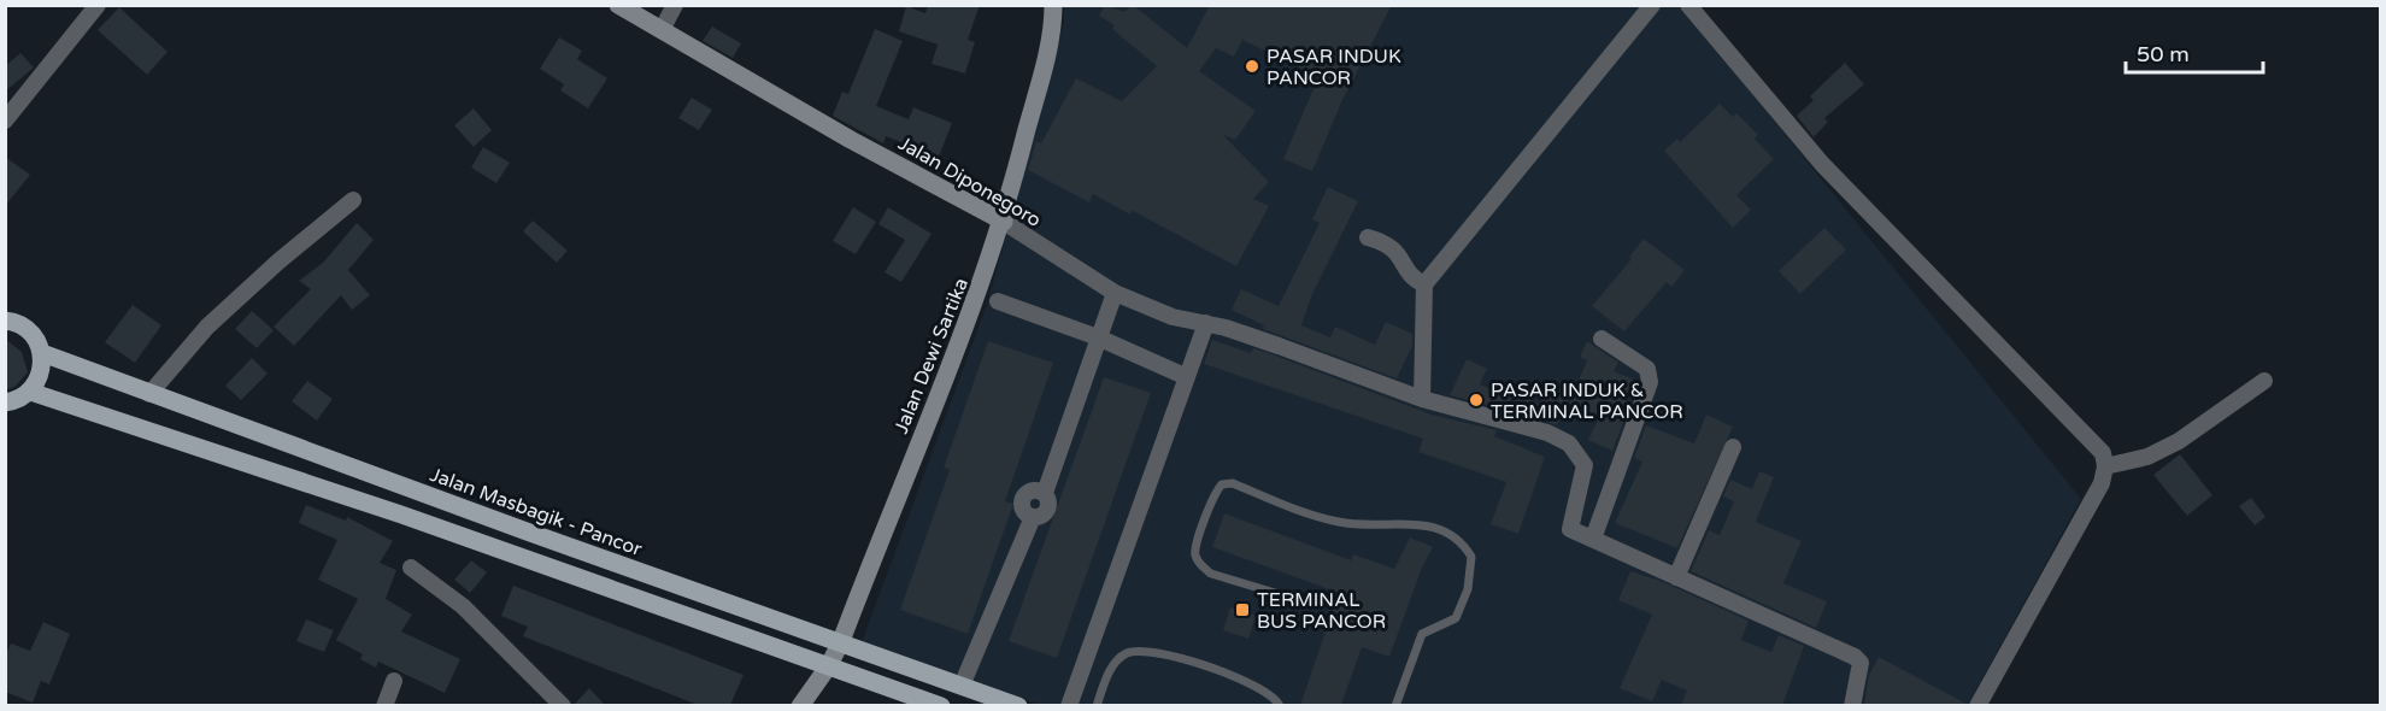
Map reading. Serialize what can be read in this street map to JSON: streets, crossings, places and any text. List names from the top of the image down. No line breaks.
{"streets":{"main road":["Jalan Masbagik - Pancor"],"street":["Jalan Diponegoro","Jalan Dewi Sartika"]},"crossings":[["Jalan Diponegoro","Jalan Dewi Sartika"],["Jalan Dewi Sartika","Jalan Masbagik - Pancor"]],"places":{"other":["PASAR INDUK PANCOR","PASAR INDUK & TERMINAL PANCOR"],"transit":["TERMINAL BUS PANCOR"]},"scale_bar":"50 m"}
